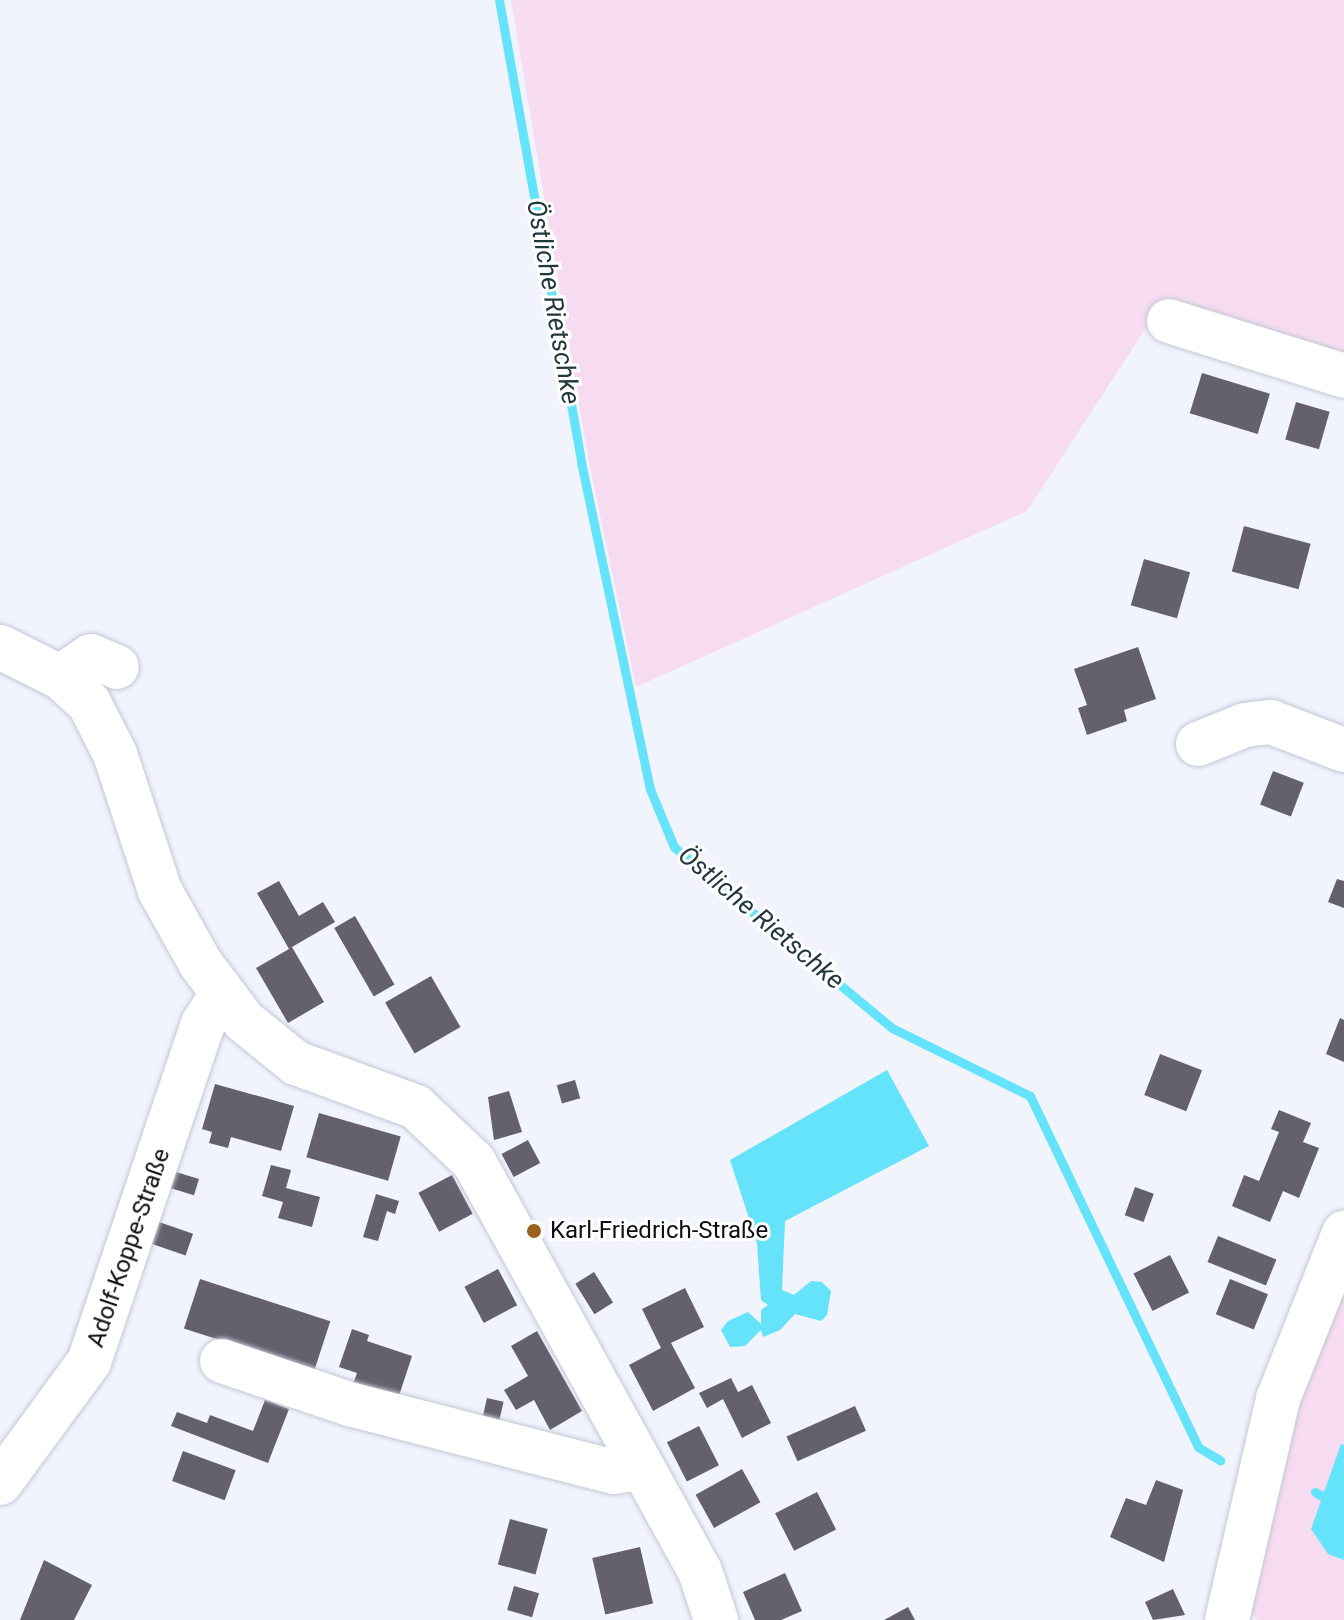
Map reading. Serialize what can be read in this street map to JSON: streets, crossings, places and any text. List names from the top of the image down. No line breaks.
{"streets":{"street":["Adolf-Koppe-Straße"]},"water":["Östliche Rietschke"],"places":["Karl-Friedrich-Straße"]}
